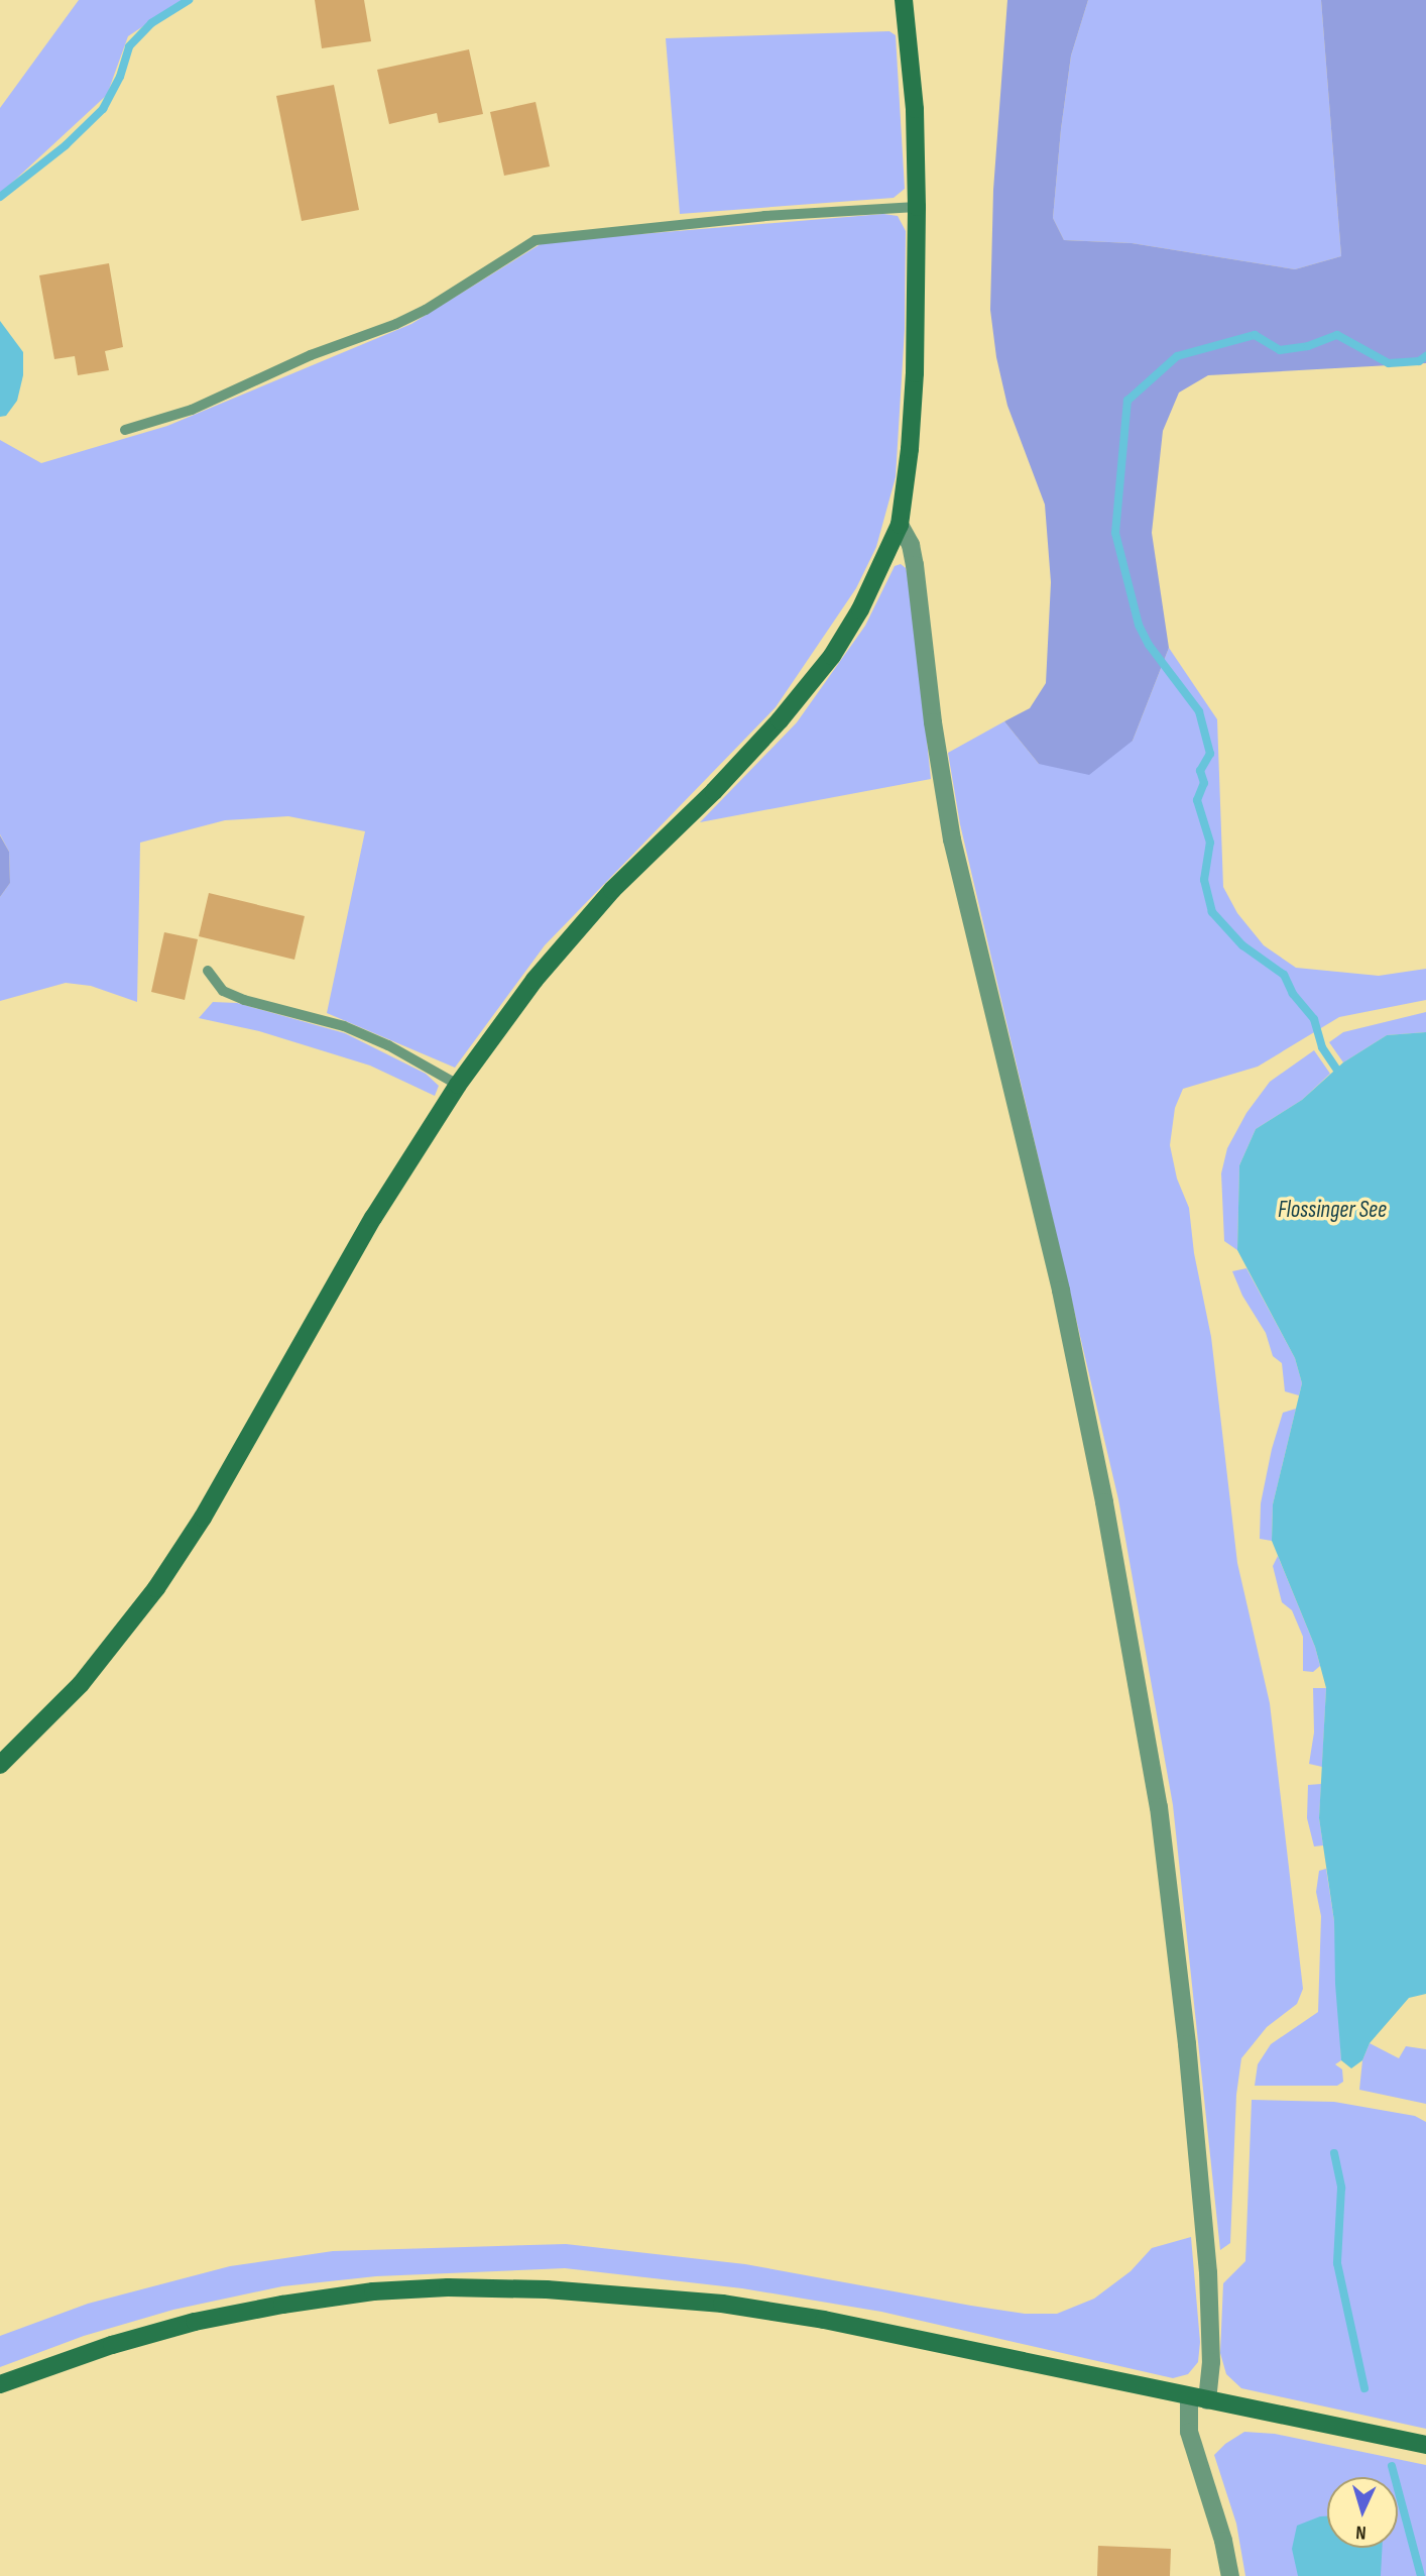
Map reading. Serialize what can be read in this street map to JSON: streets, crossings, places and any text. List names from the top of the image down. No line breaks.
{"water":["Flossinger See"],"north":"bottom"}
